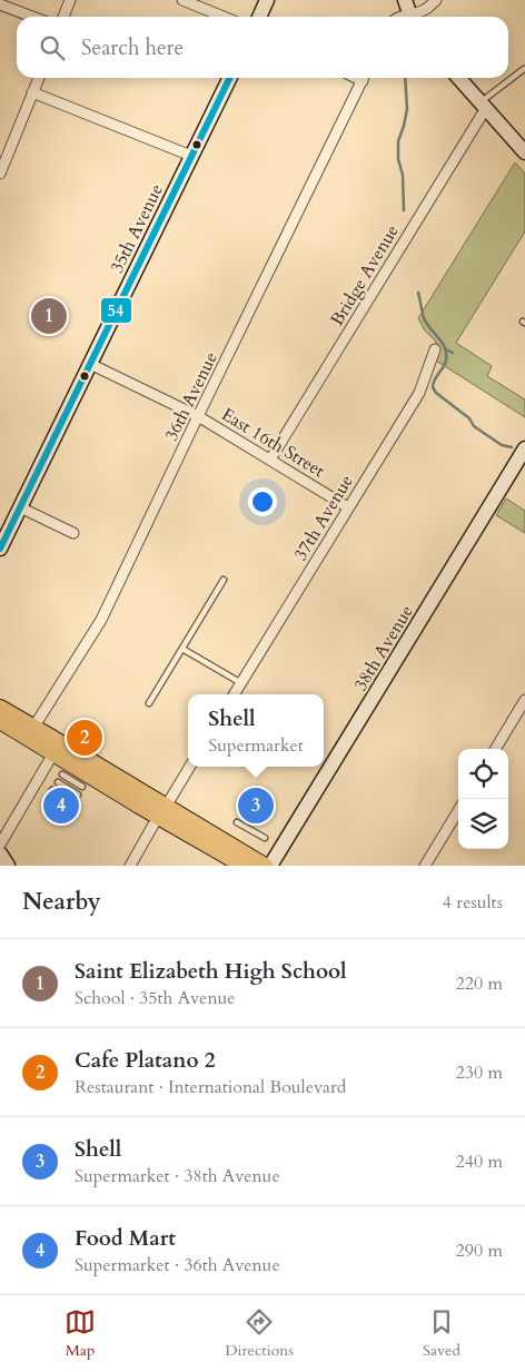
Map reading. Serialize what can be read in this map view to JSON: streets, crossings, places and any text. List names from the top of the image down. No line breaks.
{"streets":{"main road":["35th Avenue","38th Avenue"],"street":["Bridge Avenue","36th Avenue","East 16th Street","37th Avenue"]},"crossings":[["35th Avenue","East 16th Street"],["Bridge Avenue","East 16th Street"],["36th Avenue","East 16th Street"],["East 16th Street","37th Avenue"]],"lines":["transit line 54"],"page":{"search":"Search here","pins":["1","2","3","4"],"popup":["Shell","Supermarket"],"heading":["Nearby","4 results"],"list":[{"mark":"1","name":"Saint Elizabeth High School","note":"School · 35th Avenue","value":"220 m"},{"mark":"2","name":"Cafe Platano 2","note":"Restaurant · International Boulevard","value":"230 m"},{"mark":"3","name":"Shell","note":"Supermarket · 38th Avenue","value":"240 m"},{"mark":"4","name":"Food Mart","note":"Supermarket · 36th Avenue","value":"290 m"}],"nav":["Map","Directions","Saved"]}}
